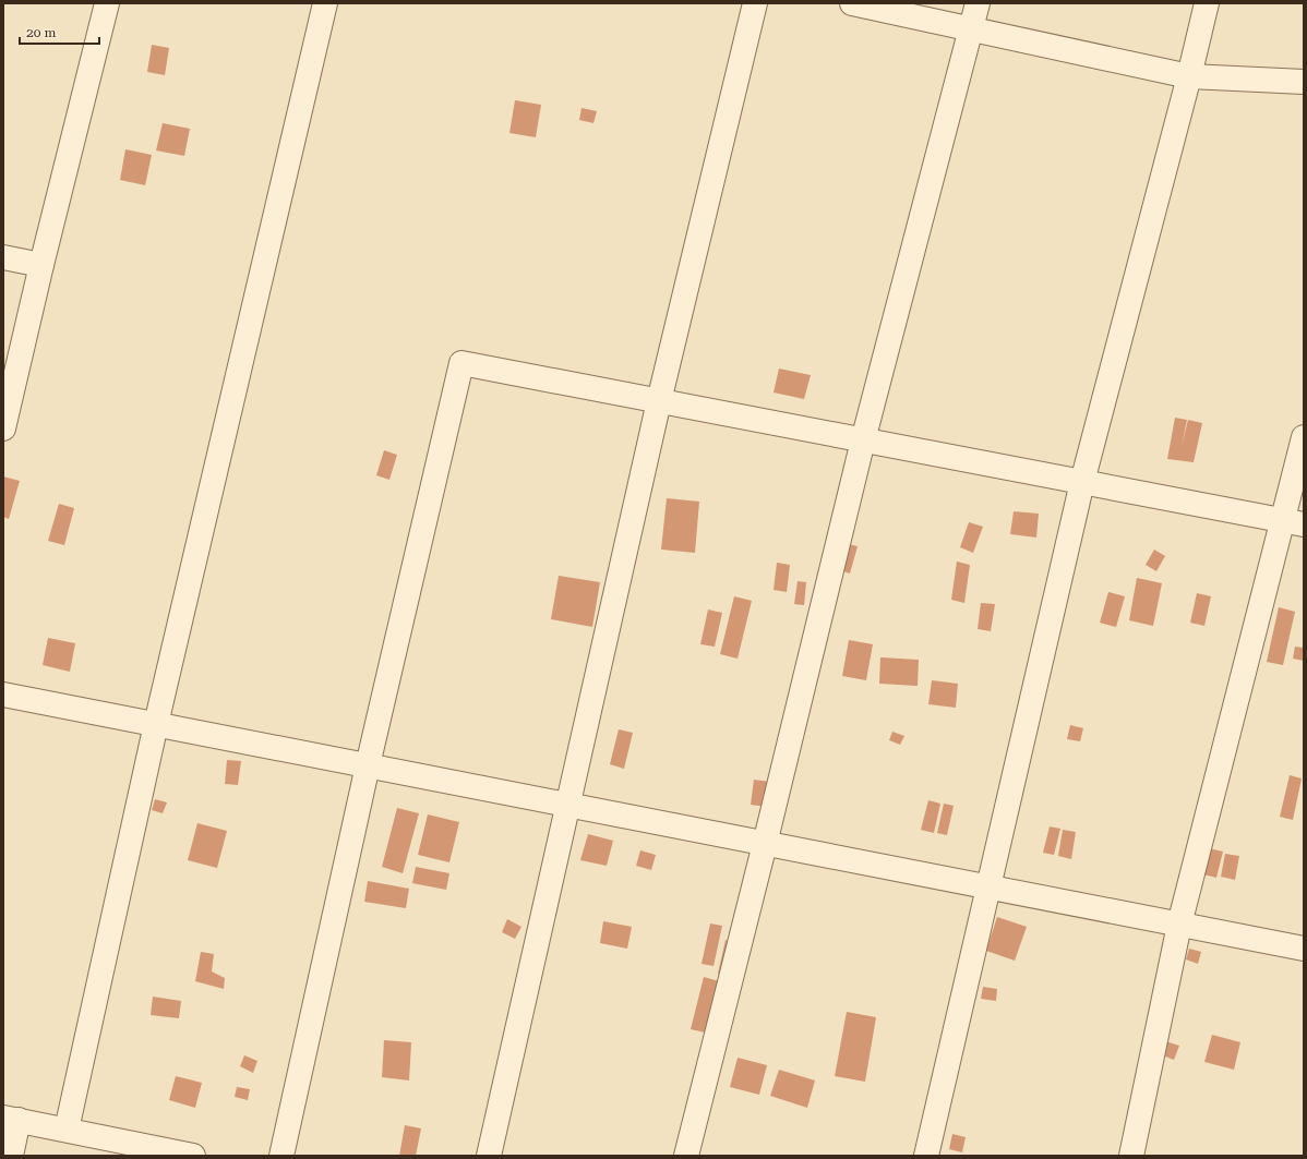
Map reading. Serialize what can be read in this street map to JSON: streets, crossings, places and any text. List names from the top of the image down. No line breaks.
{"scale_bar":"20 m"}
